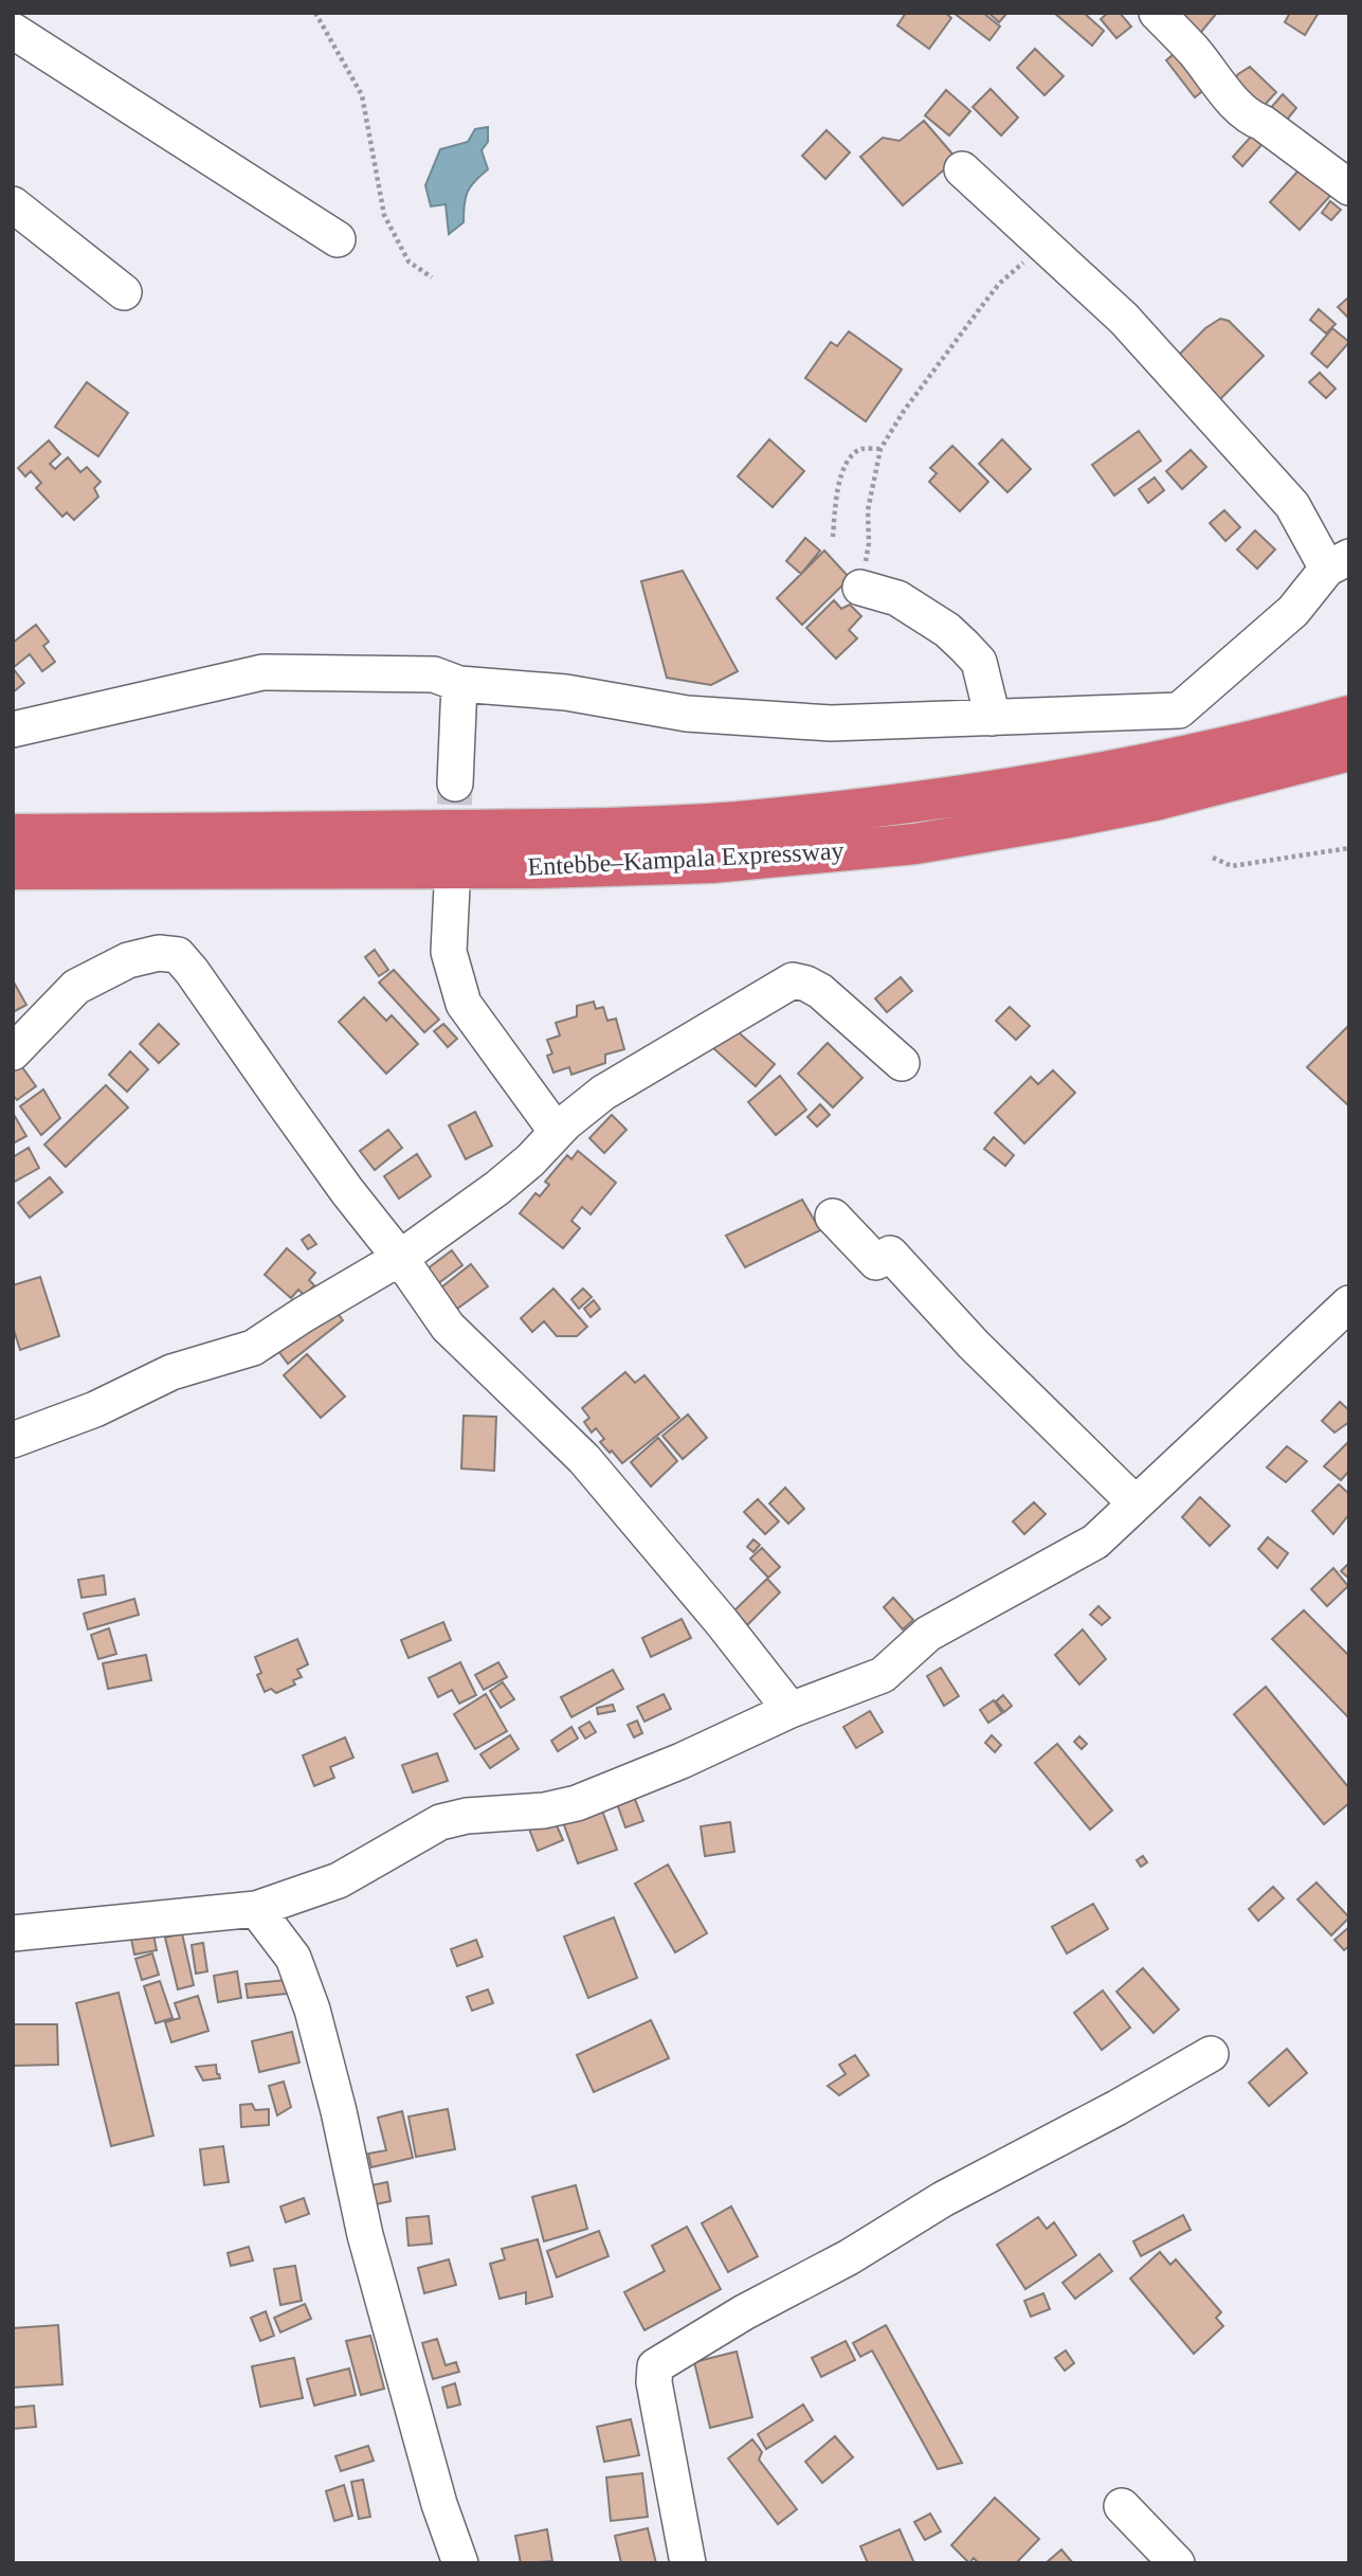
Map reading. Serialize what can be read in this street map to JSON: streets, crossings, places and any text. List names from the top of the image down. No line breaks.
{"streets":{"highway":["Entebbe–Kampala Expressway"]}}
